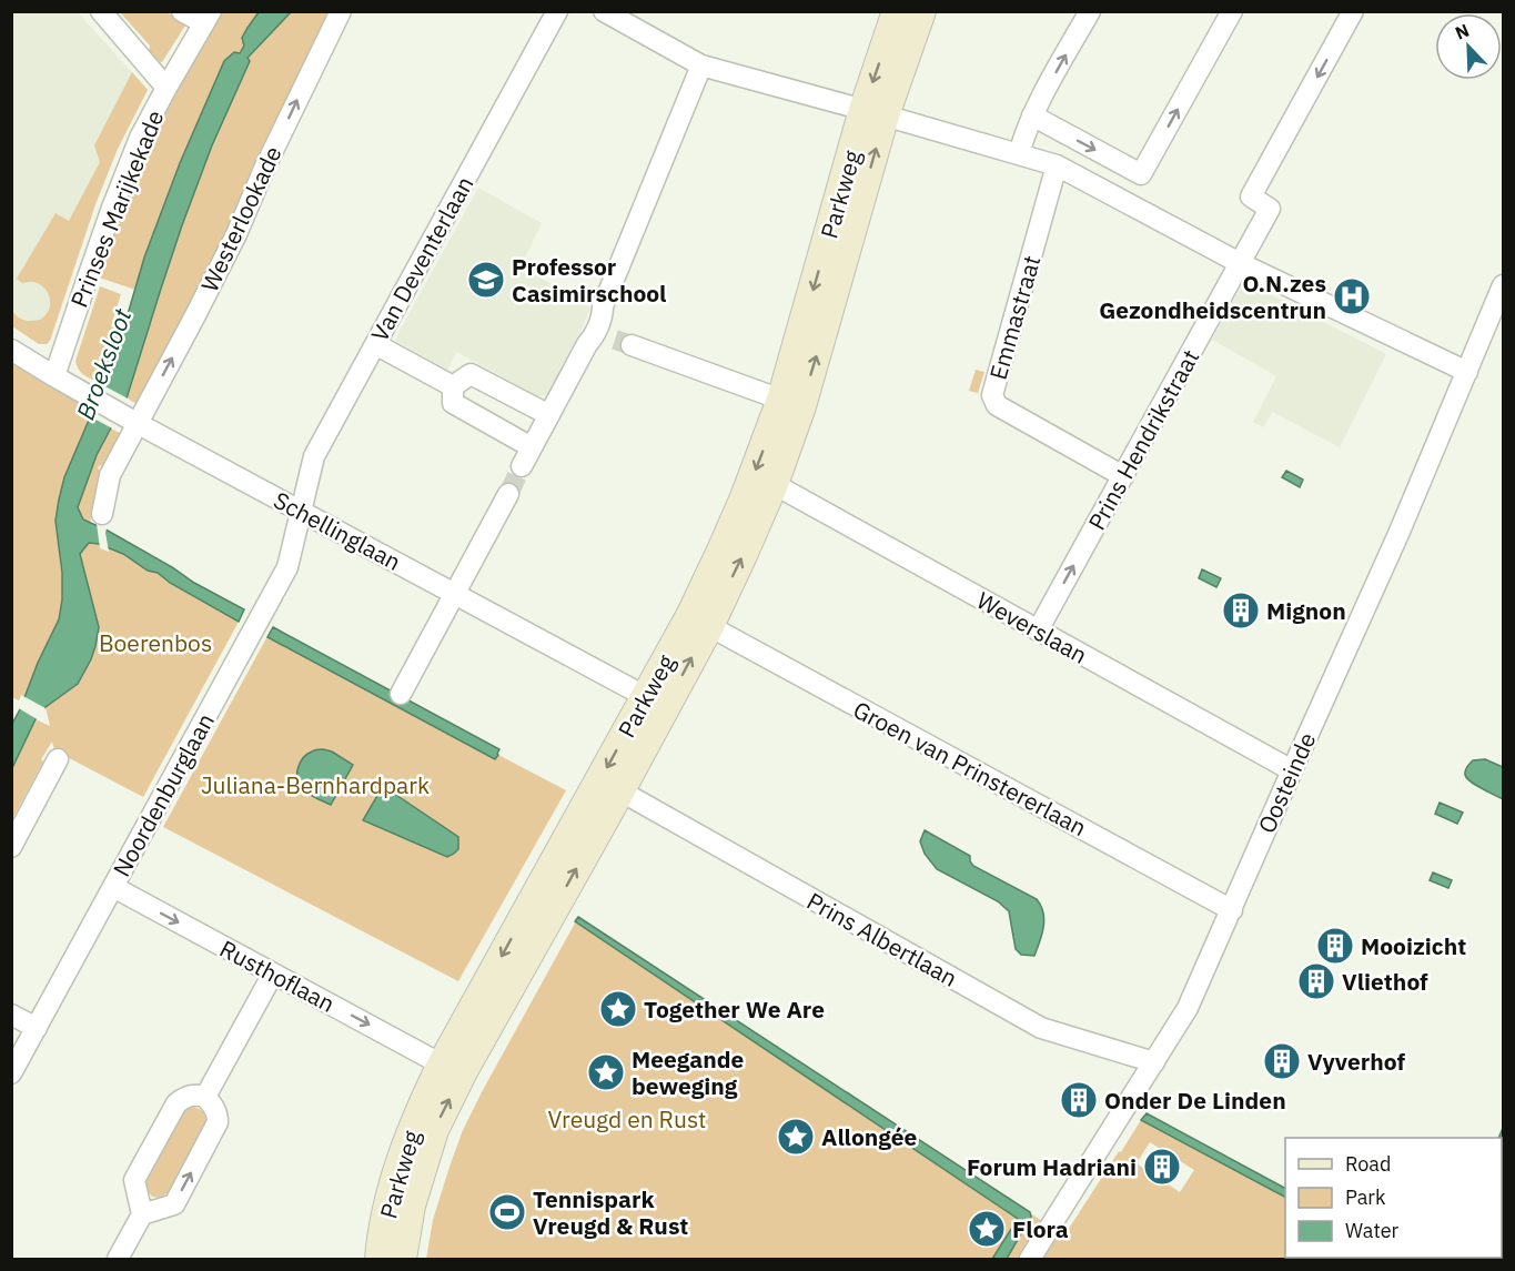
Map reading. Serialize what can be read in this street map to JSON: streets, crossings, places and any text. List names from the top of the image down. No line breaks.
{"streets":{"street":["Parkweg","Prinses Marijkekade","Westerlookade","Van Deventerlaan","Emmastraat","Prins Hendrikstraat","Schellinglaan","Weverslaan","Groen van Prinstererlaan","Oosteinde","Noordenburglaan","Prins Albertlaan","Rusthoflaan"]},"crossings":[["Parkweg","Schellinglaan"],["Parkweg","Weverslaan"],["Parkweg","Groen van Prinstererlaan"],["Parkweg","Prins Albertlaan"],["Parkweg","Rusthoflaan"],["Prinses Marijkekade","Schellinglaan"],["Westerlookade","Schellinglaan"],["Van Deventerlaan","Schellinglaan"],["Van Deventerlaan","Noordenburglaan"],["Emmastraat","Prins Hendrikstraat"],["Prins Hendrikstraat","Weverslaan"],["Schellinglaan","Noordenburglaan"],["Weverslaan","Oosteinde"],["Groen van Prinstererlaan","Oosteinde"],["Oosteinde","Prins Albertlaan"],["Noordenburglaan","Rusthoflaan"]],"one_way":["Westerlookade","Rusthoflaan"],"water":["Broeksloot"],"parks":["Boerenbos","Juliana-Bernhardpark","Vreugd en Rust"],"places":{"school or university":["Professor Casimirschool"],"hospital":["O.N.zes Gezondheidscentrun"],"building":["Mignon","Mooizicht","Vliethof","Vyverhof","Onder De Linden","Forum Hadriani"],"place":["Together We Are","Meegande beweging","Allongée","Flora"],"sports":["Tennispark Vreugd & Rust"]},"legend":["Road","Park","Water"],"north":"top left"}
